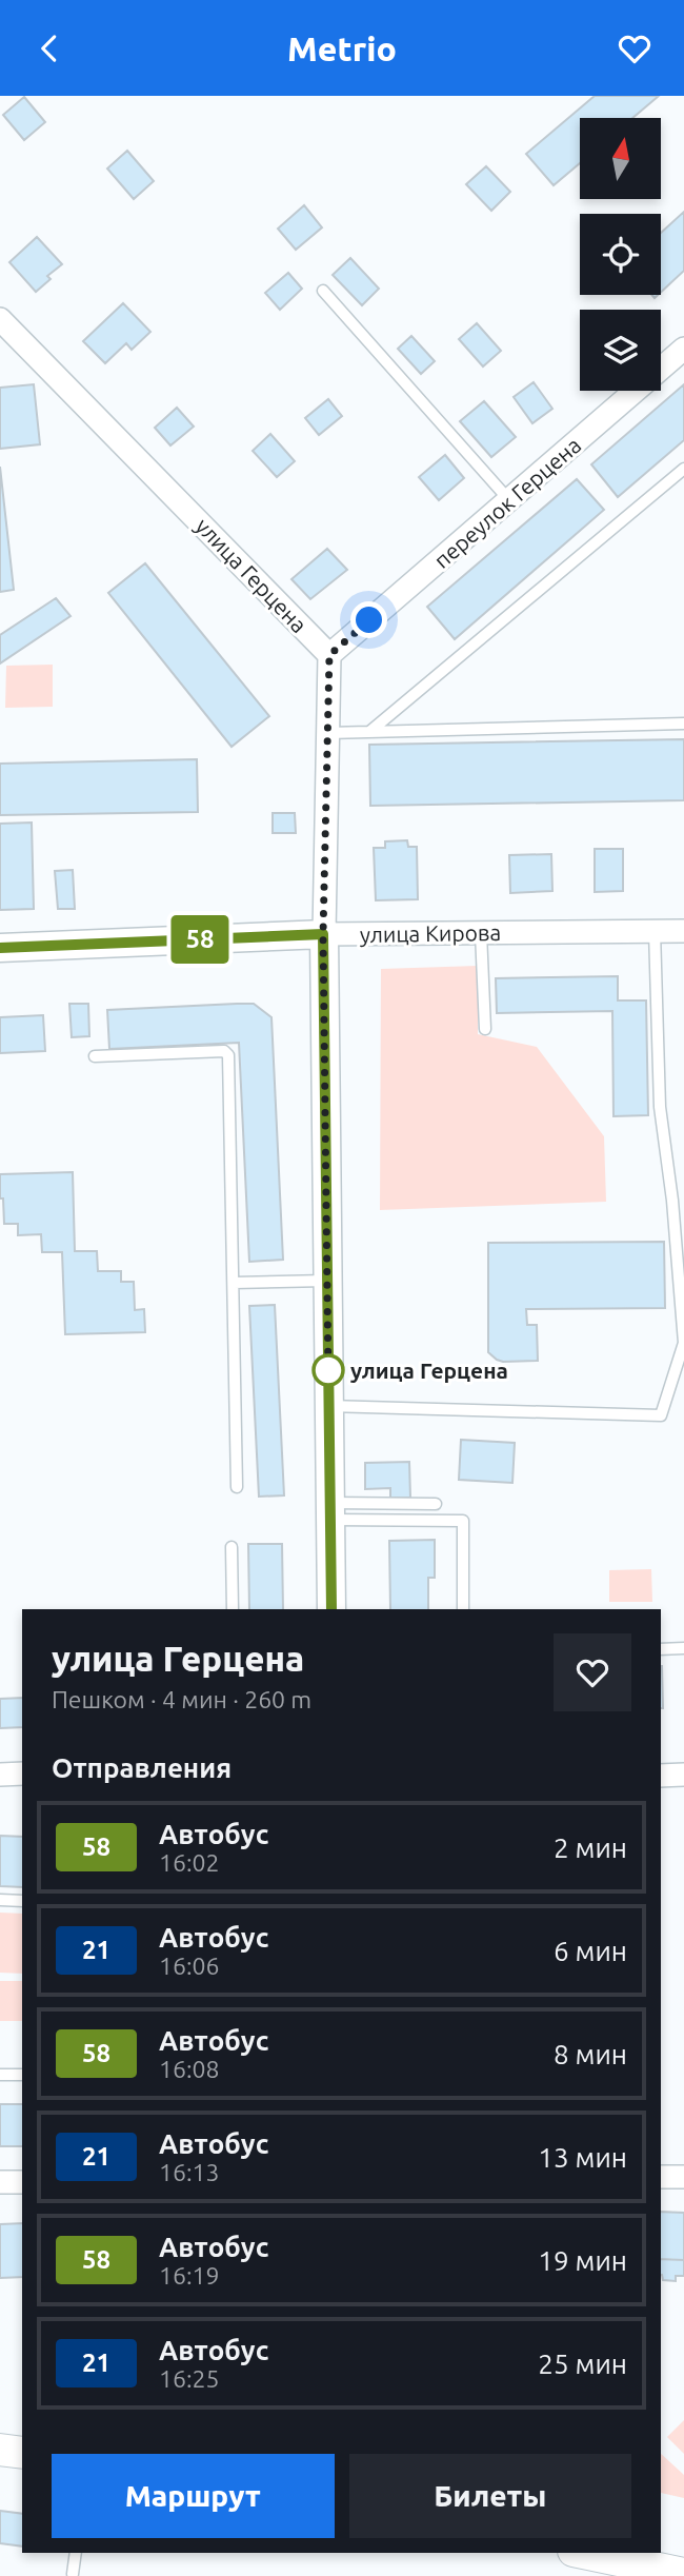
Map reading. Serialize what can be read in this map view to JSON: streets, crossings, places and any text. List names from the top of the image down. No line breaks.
{"streets":{"street":["переулок Герцена","улица Герцена","улица Кирова"]},"crossings":[["переулок Герцена","улица Герцена"]],"places":["улица Герцена"],"lines":["bus line 58"],"north":"top","page":{"header":"Metrio","on_map":"58","heading":[["улица Герцена","Пешком · 4 мин · 260 m"],"Отправления"],"list":[{"mark":"58","name":"Автобус","note":"16:02","value":"2 мин"},{"mark":"21","name":"Автобус","note":"16:06","value":"6 мин"},{"mark":"58","name":"Автобус","note":"16:08","value":"8 мин"},{"mark":"21","name":"Автобус","note":"16:13","value":"13 мин"},{"mark":"58","name":"Автобус","note":"16:19","value":"19 мин"},{"mark":"21","name":"Автобус","note":"16:25","value":"25 мин"}],"buttons":["Маршрут","Билеты"]}}
